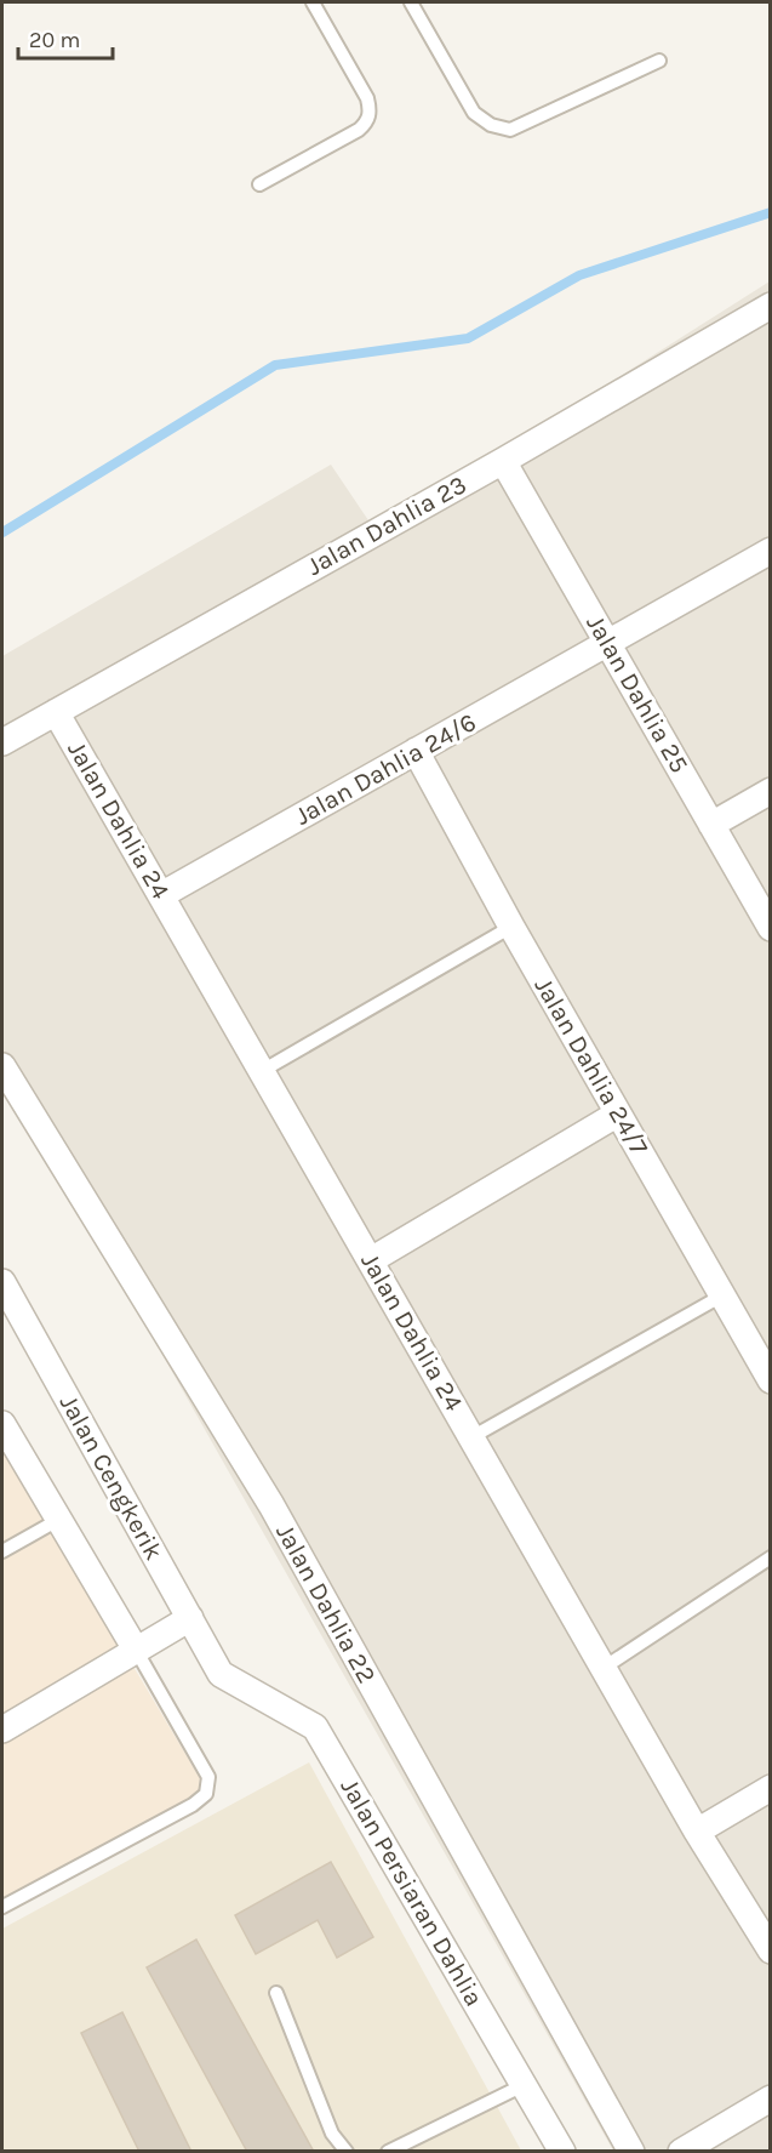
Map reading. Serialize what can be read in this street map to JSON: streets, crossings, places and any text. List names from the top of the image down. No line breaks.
{"streets":{"street":["Jalan Dahlia 23","Jalan Dahlia 25","Jalan Dahlia 24/6","Jalan Dahlia 24","Jalan Dahlia 24/7","Jalan Cengkerik","Jalan Dahlia 22","Jalan Persiaran Dahlia"]},"crossings":[["Jalan Dahlia 23","Jalan Dahlia 25"],["Jalan Dahlia 23","Jalan Dahlia 24"],["Jalan Dahlia 25","Jalan Dahlia 24/6"],["Jalan Dahlia 24/6","Jalan Dahlia 24"],["Jalan Dahlia 24/6","Jalan Dahlia 24/7"],["Jalan Cengkerik","Jalan Persiaran Dahlia"]],"scale_bar":"20 m"}
